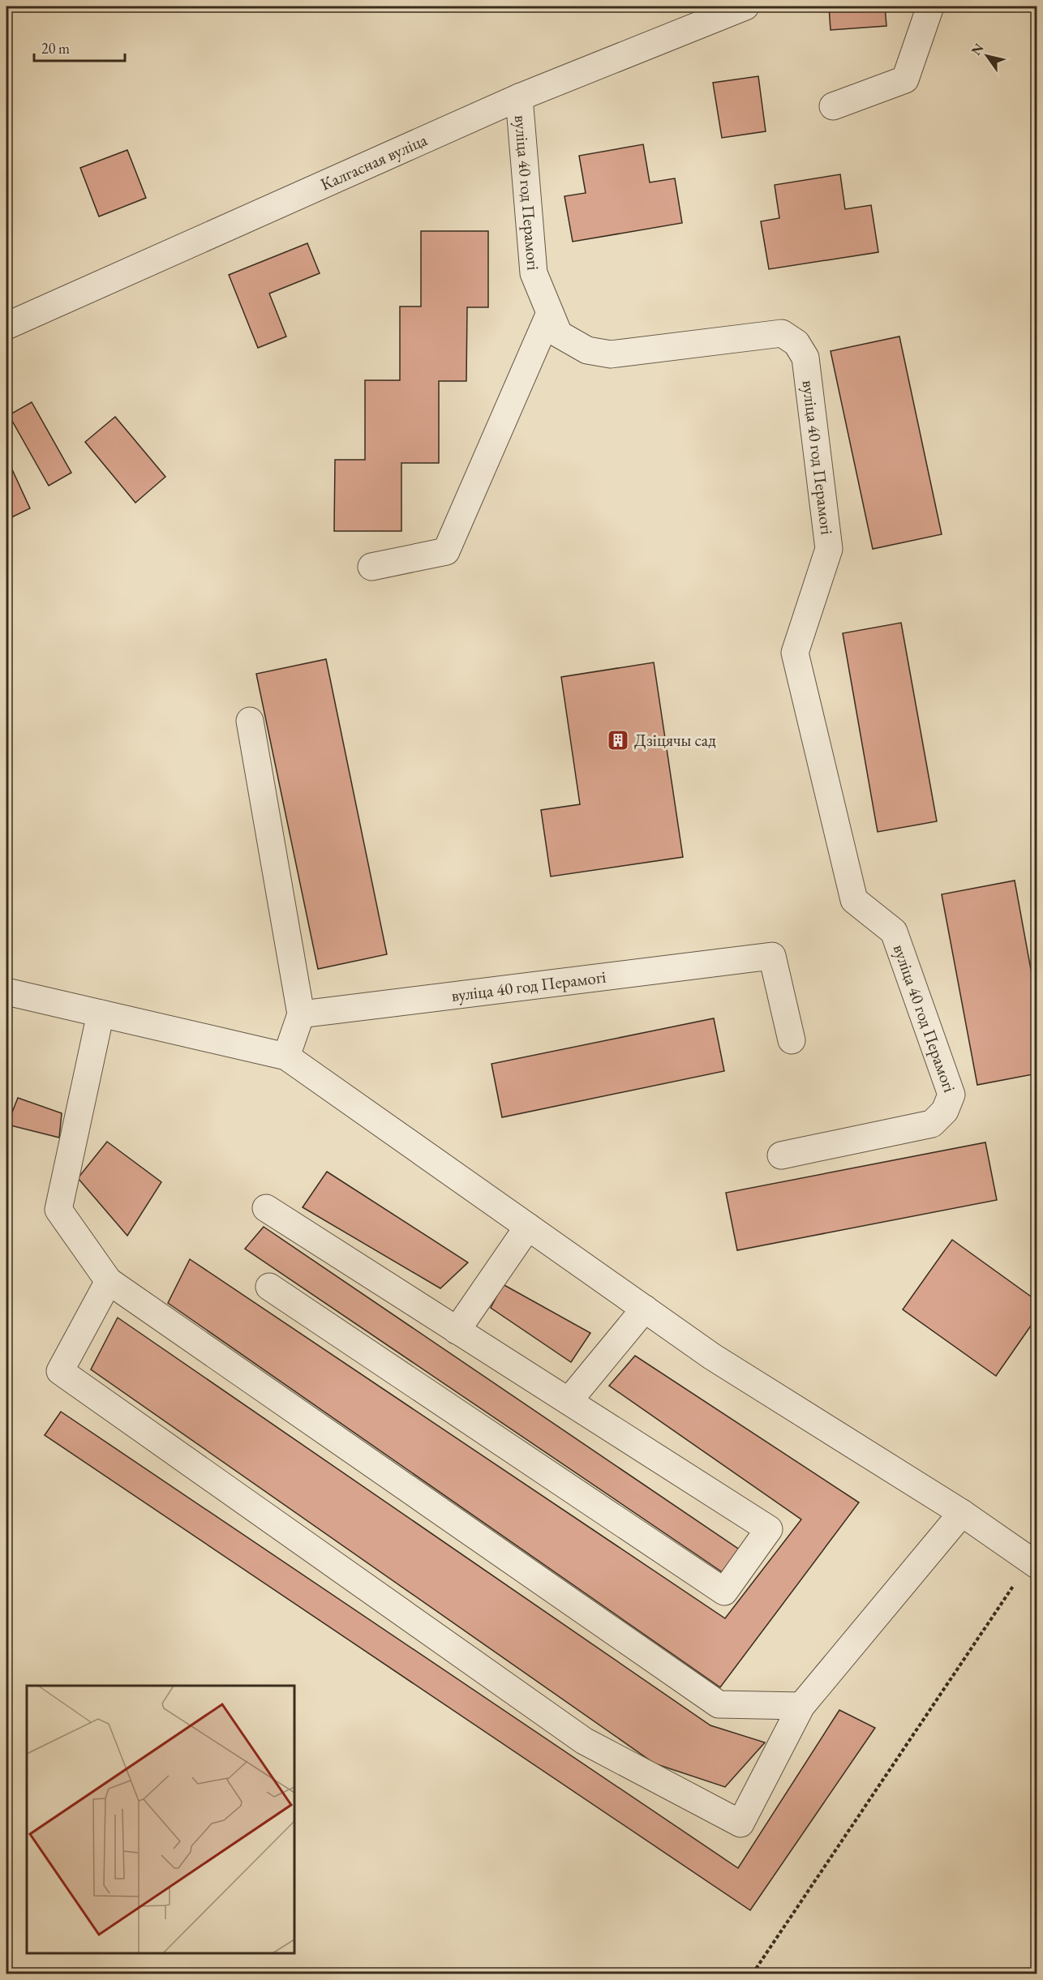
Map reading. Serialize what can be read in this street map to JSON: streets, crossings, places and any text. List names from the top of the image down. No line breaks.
{"streets":{"street":["Калгасная вуліца","вуліца 40 год Перамогі"]},"crossings":[["Калгасная вуліца","вуліца 40 год Перамогі"]],"places":{"building":["Дзіцячы сад"]},"scale_bar":"20 m","north":"top left"}
